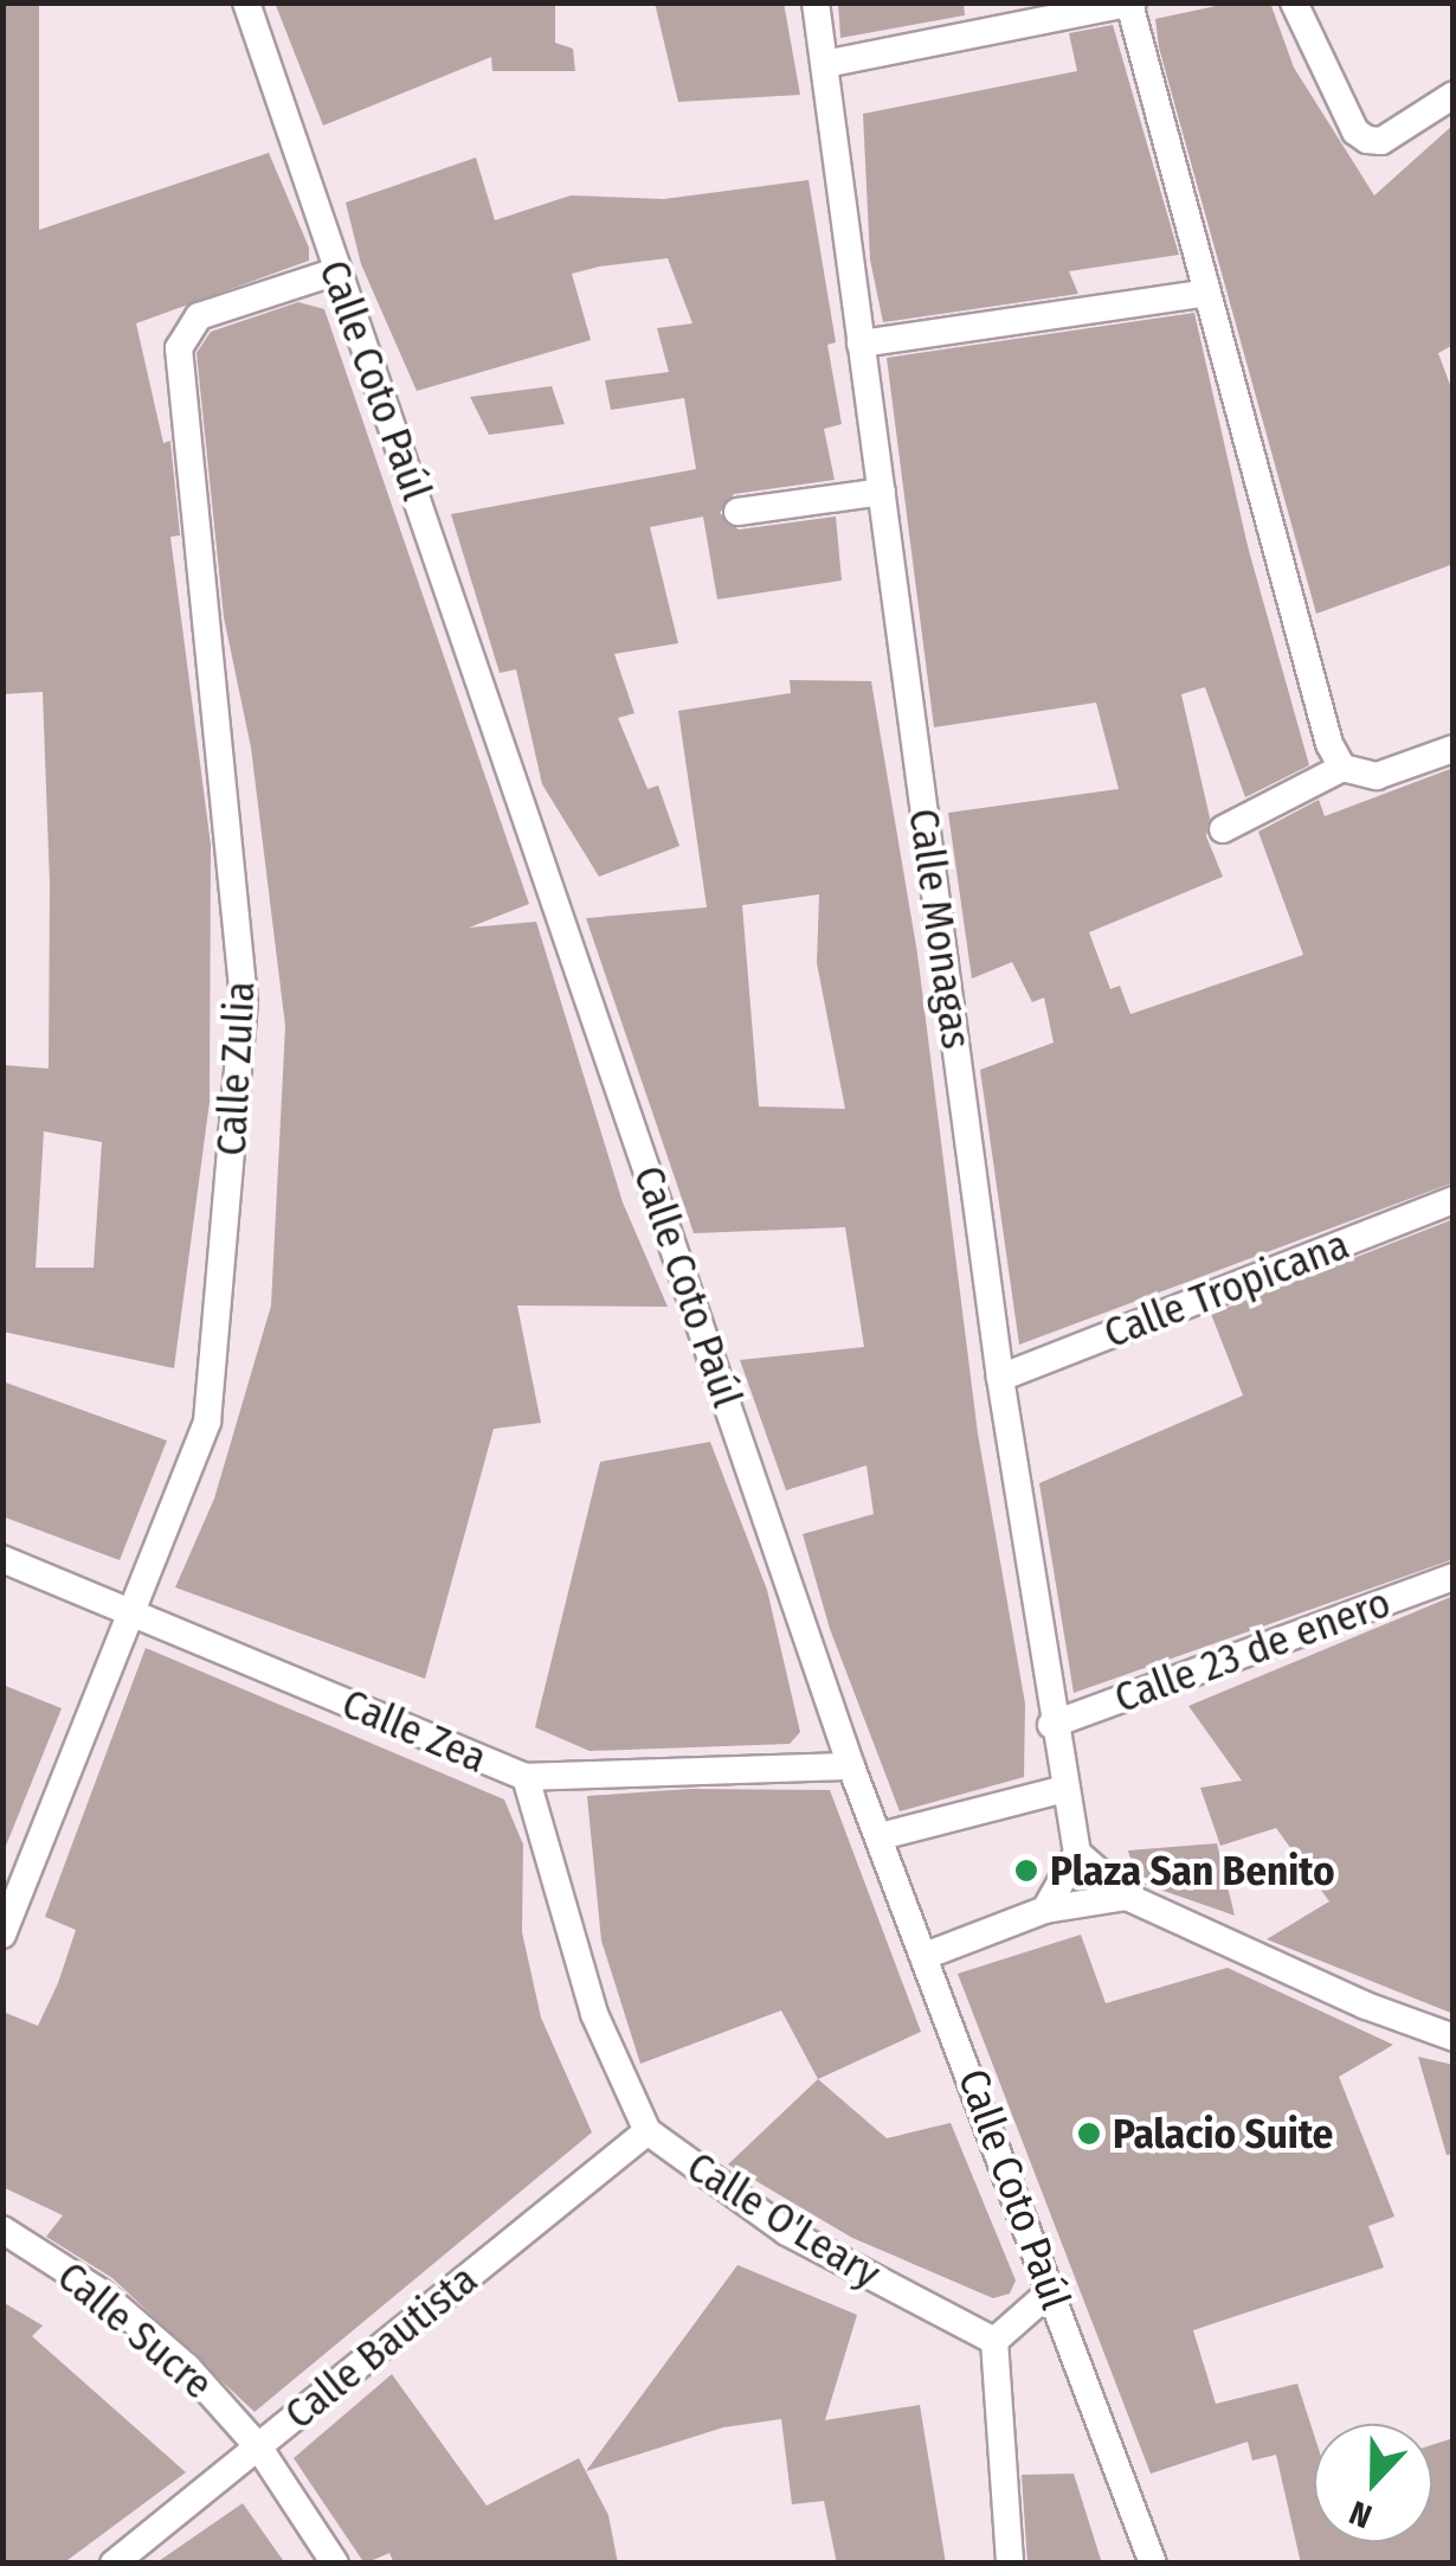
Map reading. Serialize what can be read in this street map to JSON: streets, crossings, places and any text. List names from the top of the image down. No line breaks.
{"streets":{"street":["Calle Coto Paúl","Calle Monagas","Calle Zulia","Calle Tropicana","Calle 23 de enero","Calle Zea","Calle O'Leary","Calle Sucre","Calle Bautista"]},"crossings":[["Calle Coto Paúl","Calle Zulia"],["Calle Coto Paúl","Calle Zea"],["Calle Monagas","Calle Tropicana"],["Calle Monagas","Calle 23 de enero"],["Calle Zulia","Calle Zea"],["Calle Zea","Calle O'Leary"],["Calle O'Leary","Calle Bautista"],["Calle Sucre","Calle Bautista"]],"places":["Plaza San Benito","Palacio Suite"],"north":"bottom"}
